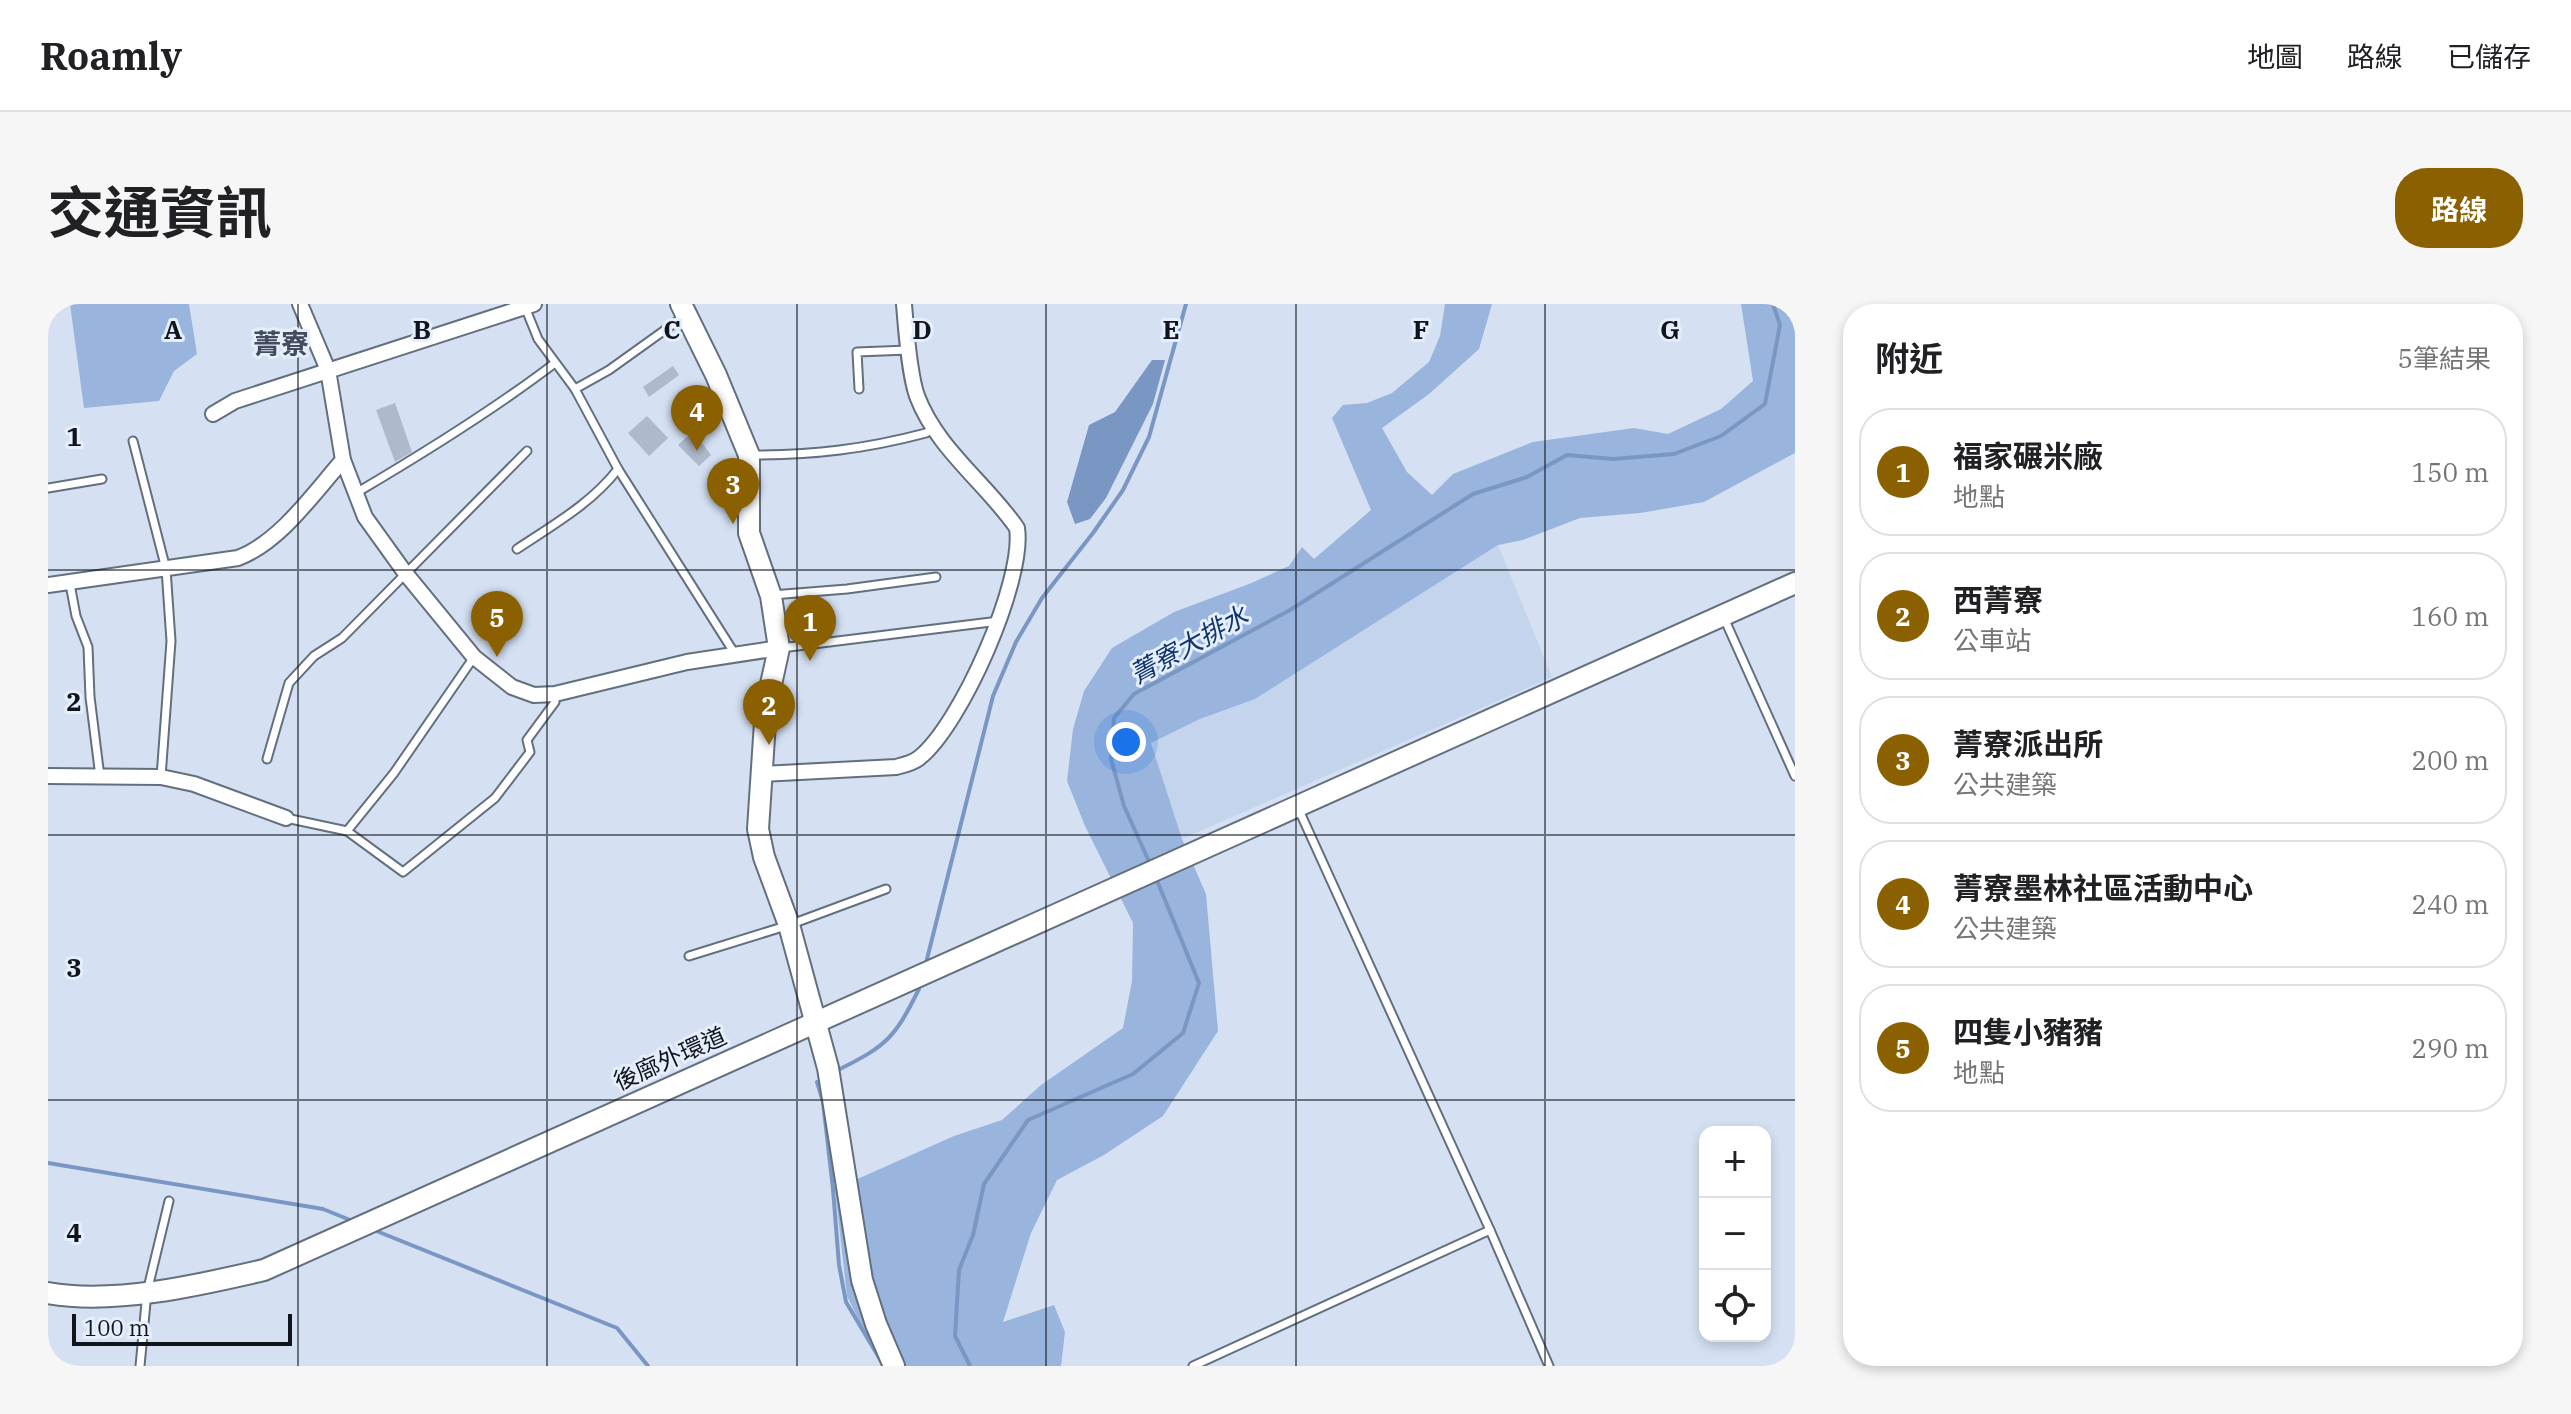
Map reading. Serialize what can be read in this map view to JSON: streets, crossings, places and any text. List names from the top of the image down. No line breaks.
{"streets":{"street":["後廍外環道"]},"districts":["菁寮"],"water":["菁寮大排水"],"scale_bar":"100 m","page":{"header":"Roamly","nav":["地圖","路線","已儲存"],"title":"交通資訊","buttons":"路線","heading":["附近","5筆結果"],"pins":["4","3","5","1","2"],"list":[{"mark":"1","name":"福家碾米廠","note":"地點","value":"150 m"},{"mark":"2","name":"西菁寮","note":"公車站","value":"160 m"},{"mark":"3","name":"菁寮派出所","note":"公共建築","value":"200 m"},{"mark":"4","name":"菁寮墨林社區活動中心","note":"公共建築","value":"240 m"},{"mark":"5","name":"四隻小豬豬","note":"地點","value":"290 m"}],"map_buttons":["+","−"],"scale":"100 m"},"grid":{"columns":["A","B","C","D","E","F","G"],"rows":["1","2","3","4"]}}
